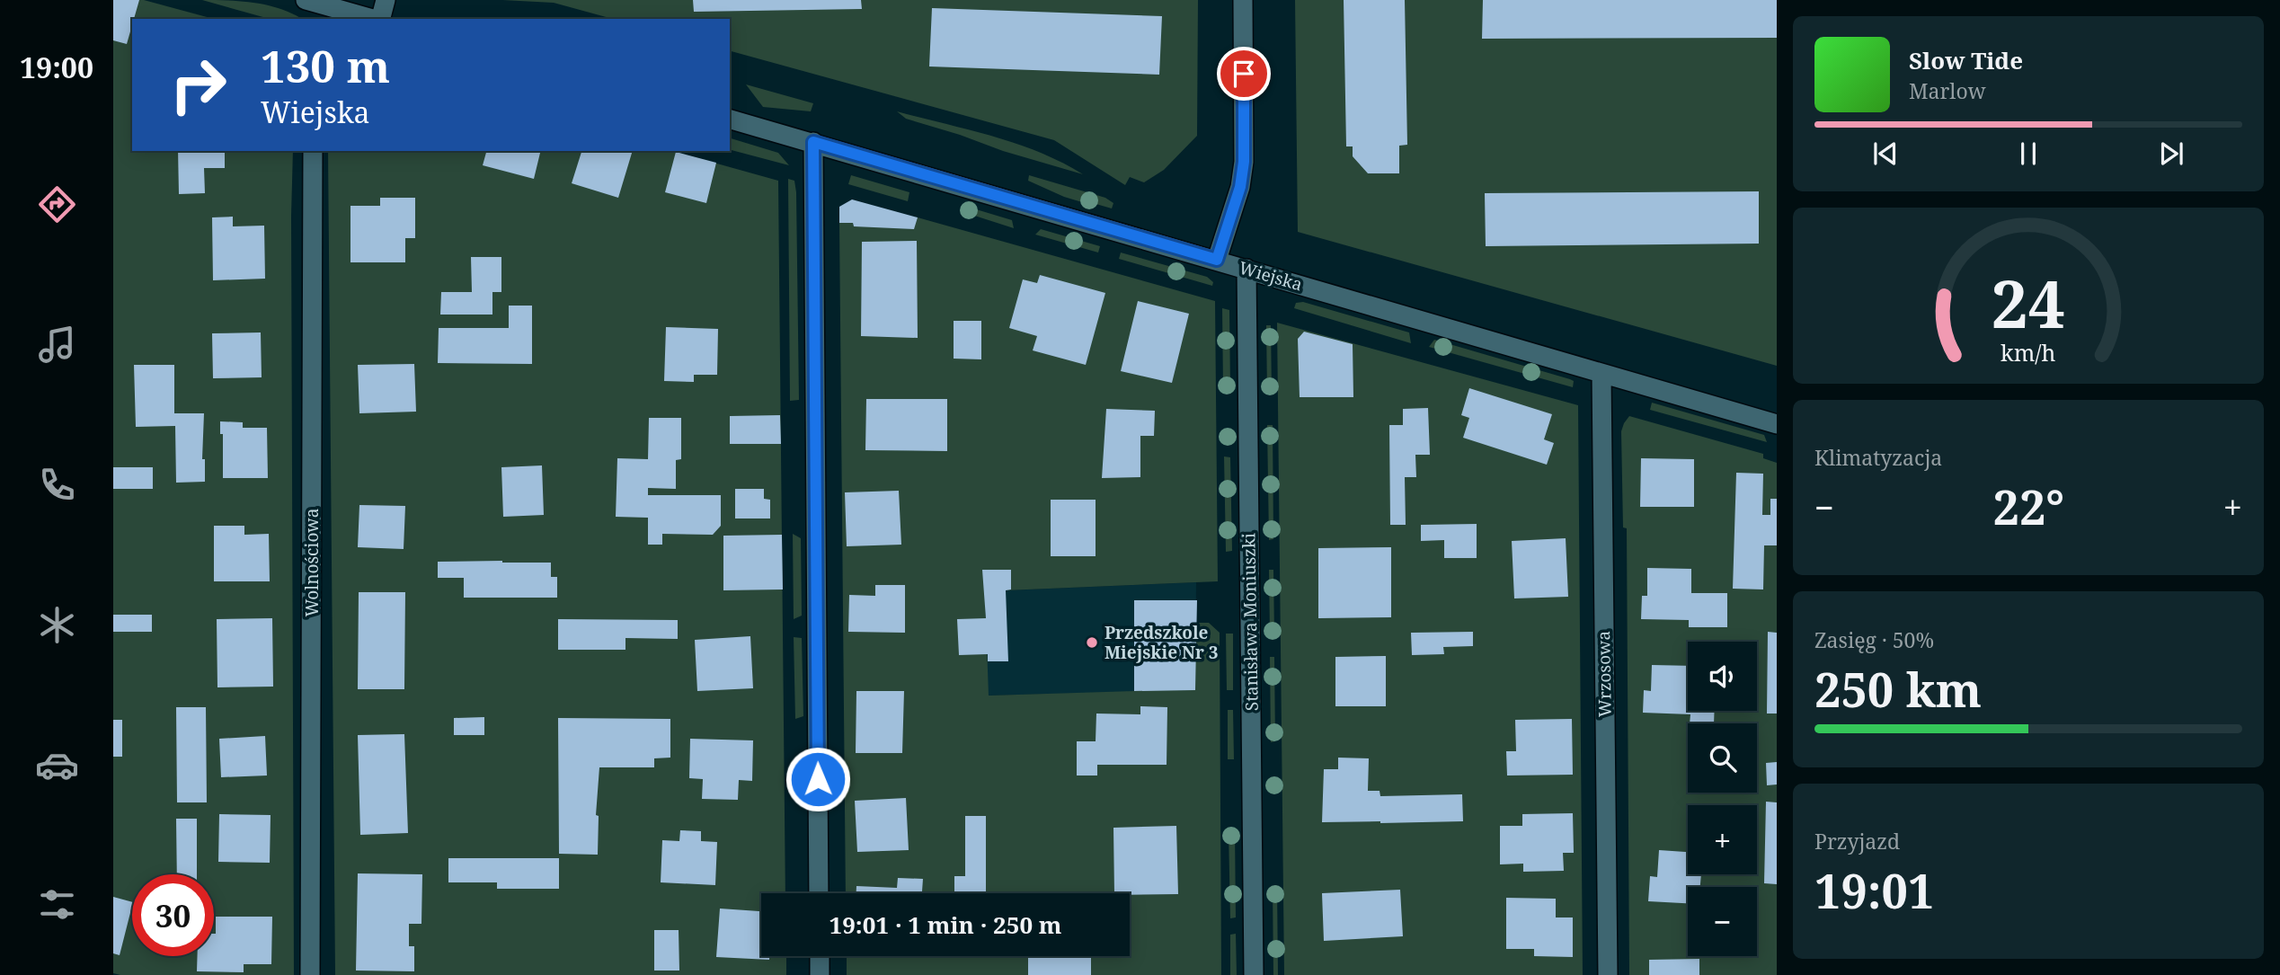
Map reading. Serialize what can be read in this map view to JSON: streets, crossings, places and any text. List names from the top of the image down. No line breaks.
{"streets":{"street":["Wiejska","Wolnościowa","Stanisława Moniuszki","Wrzosowa"]},"crossings":[["Wiejska","Stanisława Moniuszki"],["Wiejska","Wrzosowa"]],"places":["Przedszkole Miejskie Nr 3"],"page":{"tabs":"19:00","turn":["130 m","Wiejska"],"song":["Slow Tide","Marlow"],"tile":["Klimatyzacja",["Zasięg · 50%","250 km"],["Przyjazd","19:01"]],"heat":["−","22°","+"],"map_buttons":["+","−"],"limit":"30","trip":"19:01 · 1 min · 250 m","gauge":["24","km/h"]}}
